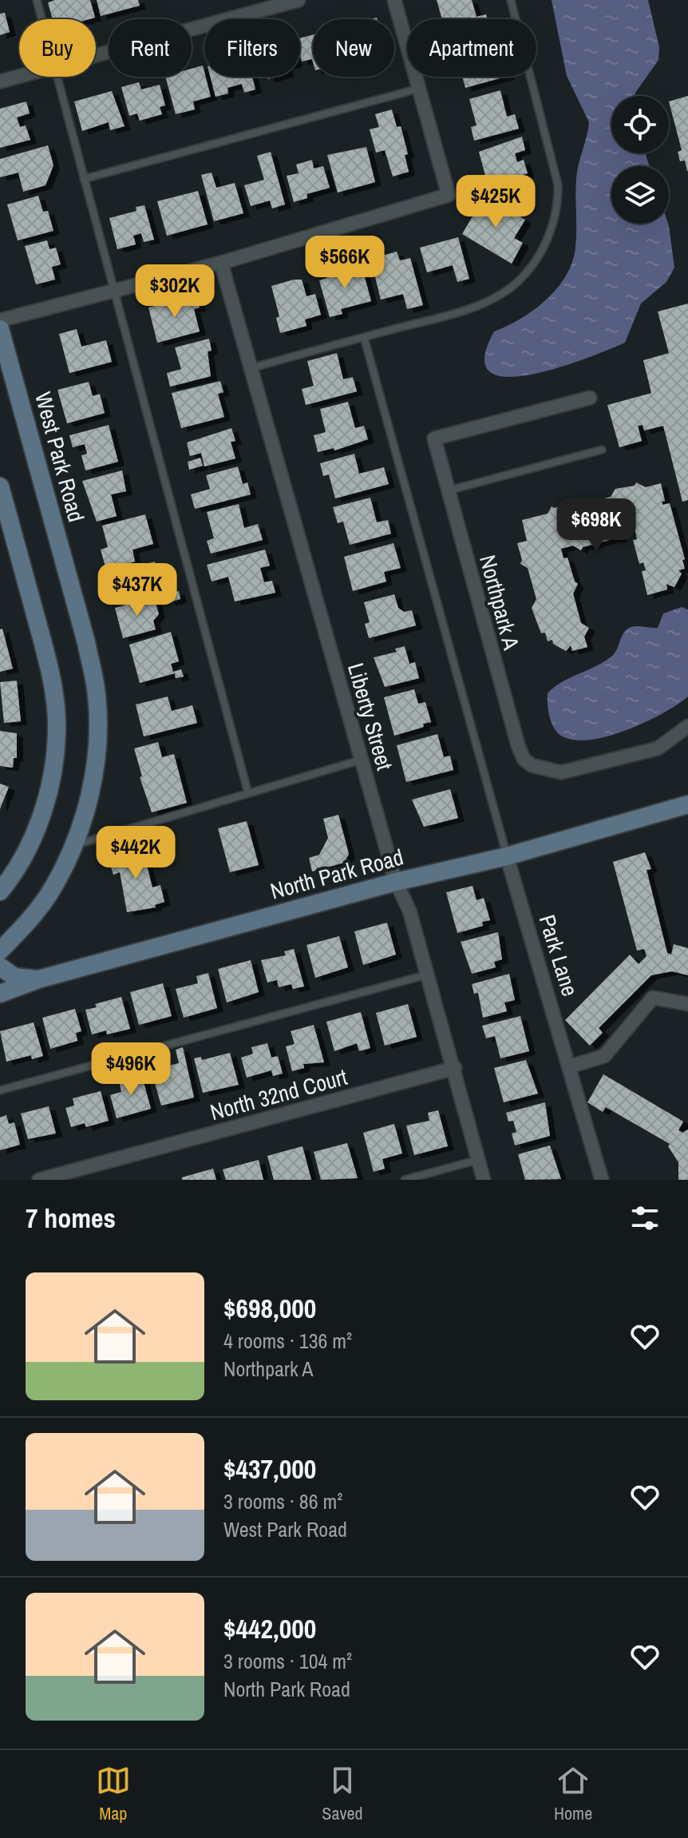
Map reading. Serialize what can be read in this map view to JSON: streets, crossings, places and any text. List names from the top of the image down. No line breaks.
{"streets":{"street":["West Park Road","Northpark A","Liberty Street","North Park Road","Park Lane","North 32nd Court"]},"crossings":[["Liberty Street","North Park Road"],["Liberty Street","North 32nd Court"],["North Park Road","Park Lane"]],"page":{"chip":["Buy","Rent","Filters","New","Apartment"],"price":["$425K","$566K","$302K","$698K","$437K","$442K","$496K"],"heading":"7 homes","list":[{"name":"$698,000","note":"4 rooms · 136 m² · Northpark A"},{"name":"$437,000","note":"3 rooms · 86 m² · West Park Road"},{"name":"$442,000","note":"3 rooms · 104 m² · North Park Road"}],"tabs":["Map","Saved","Home"]}}
